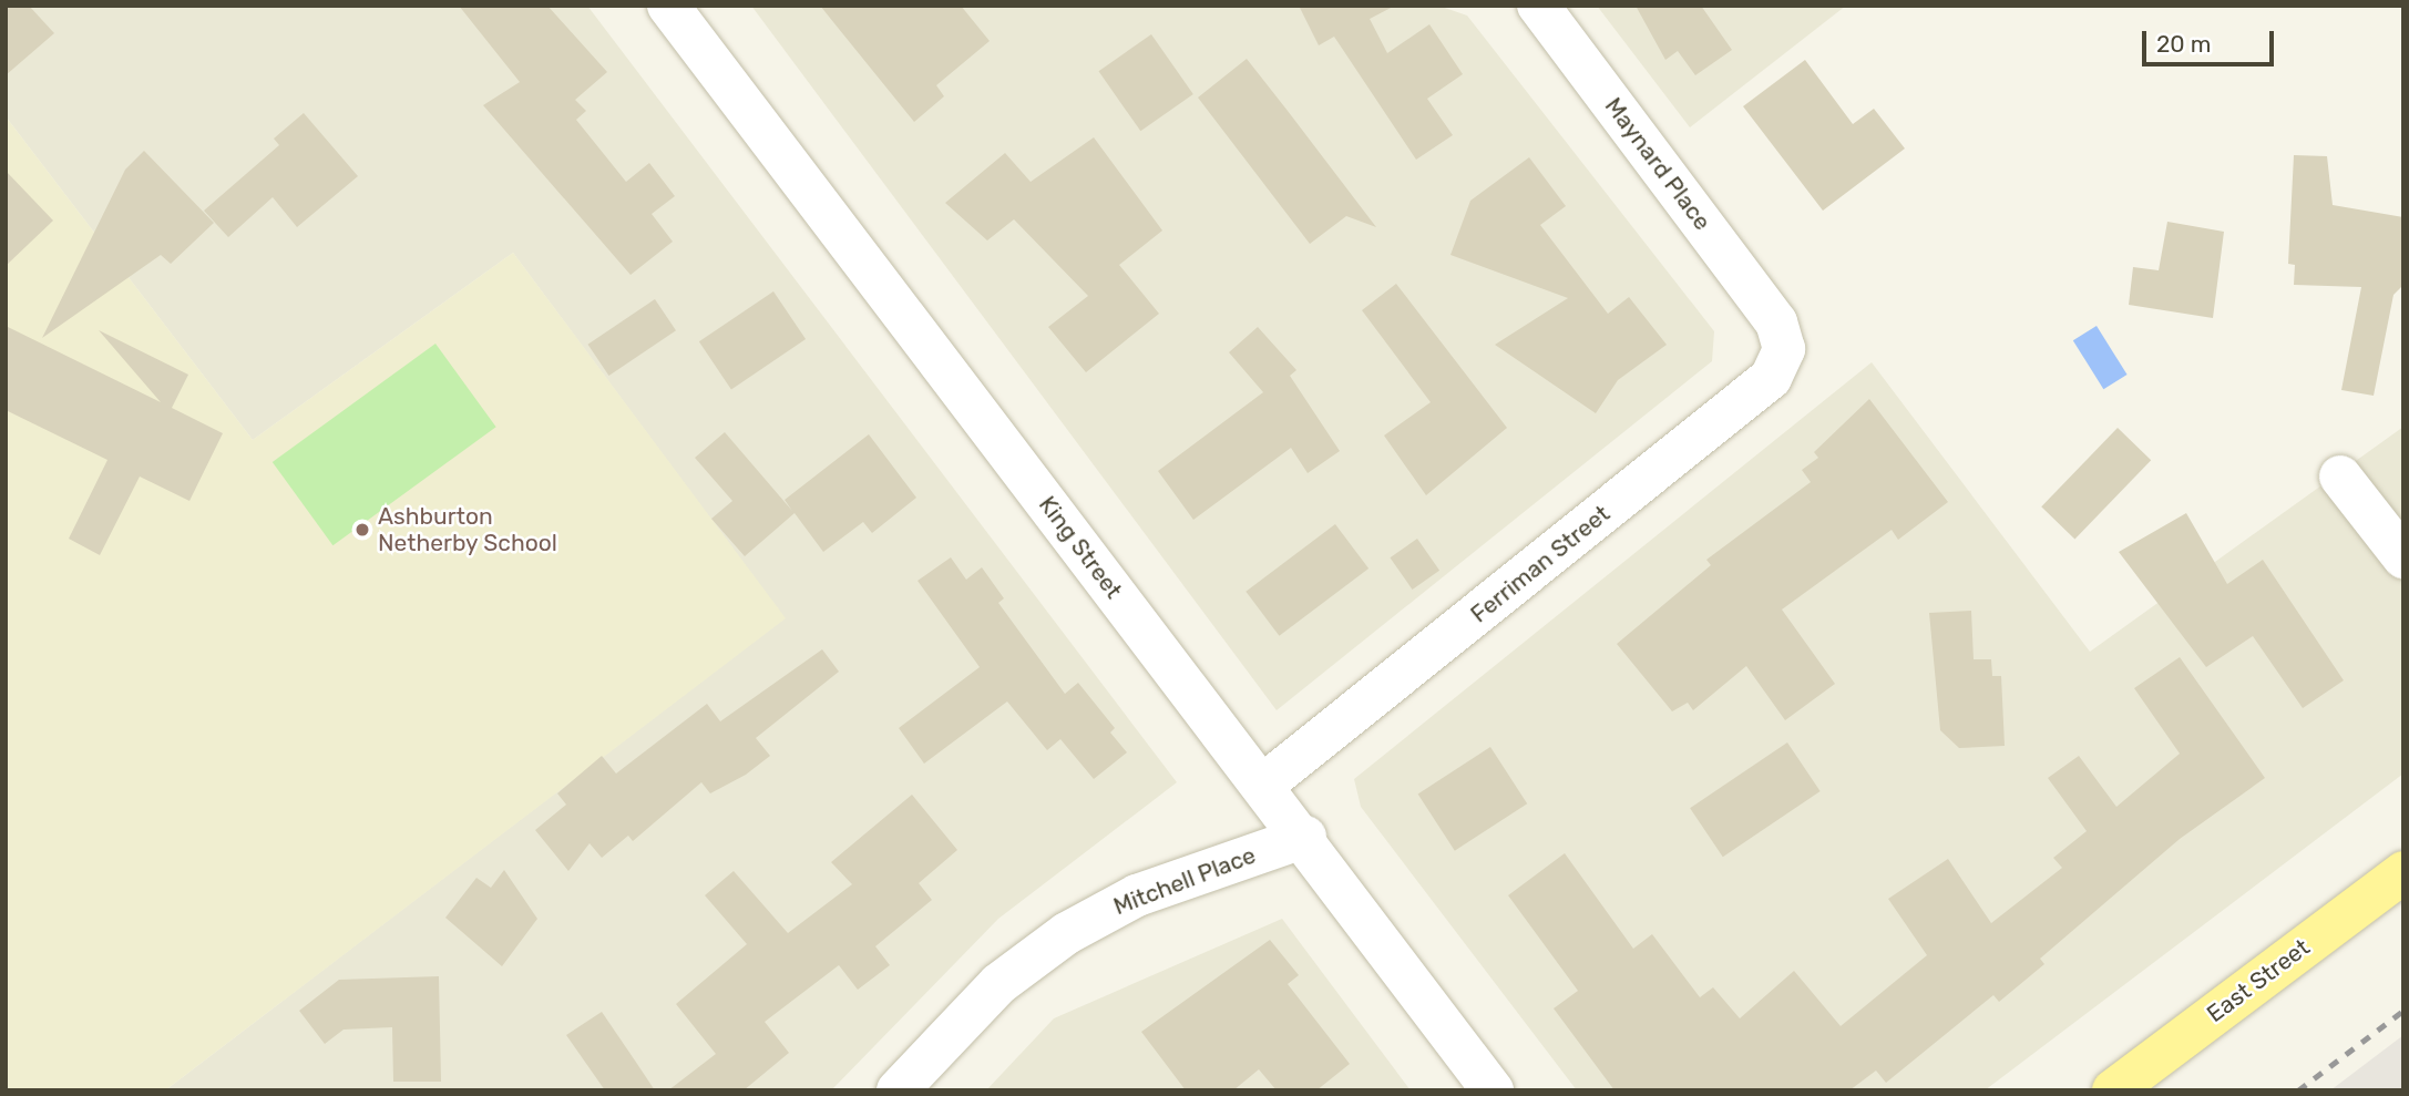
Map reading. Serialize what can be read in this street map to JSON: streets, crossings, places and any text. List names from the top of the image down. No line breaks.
{"streets":{"main road":["East Street"],"street":["Maynard Place","King Street","Ferriman Street","Mitchell Place"]},"crossings":[["Maynard Place","Ferriman Street"],["King Street","Ferriman Street"],["King Street","Mitchell Place"]],"places":["Ashburton Netherby School"],"scale_bar":"20 m"}
